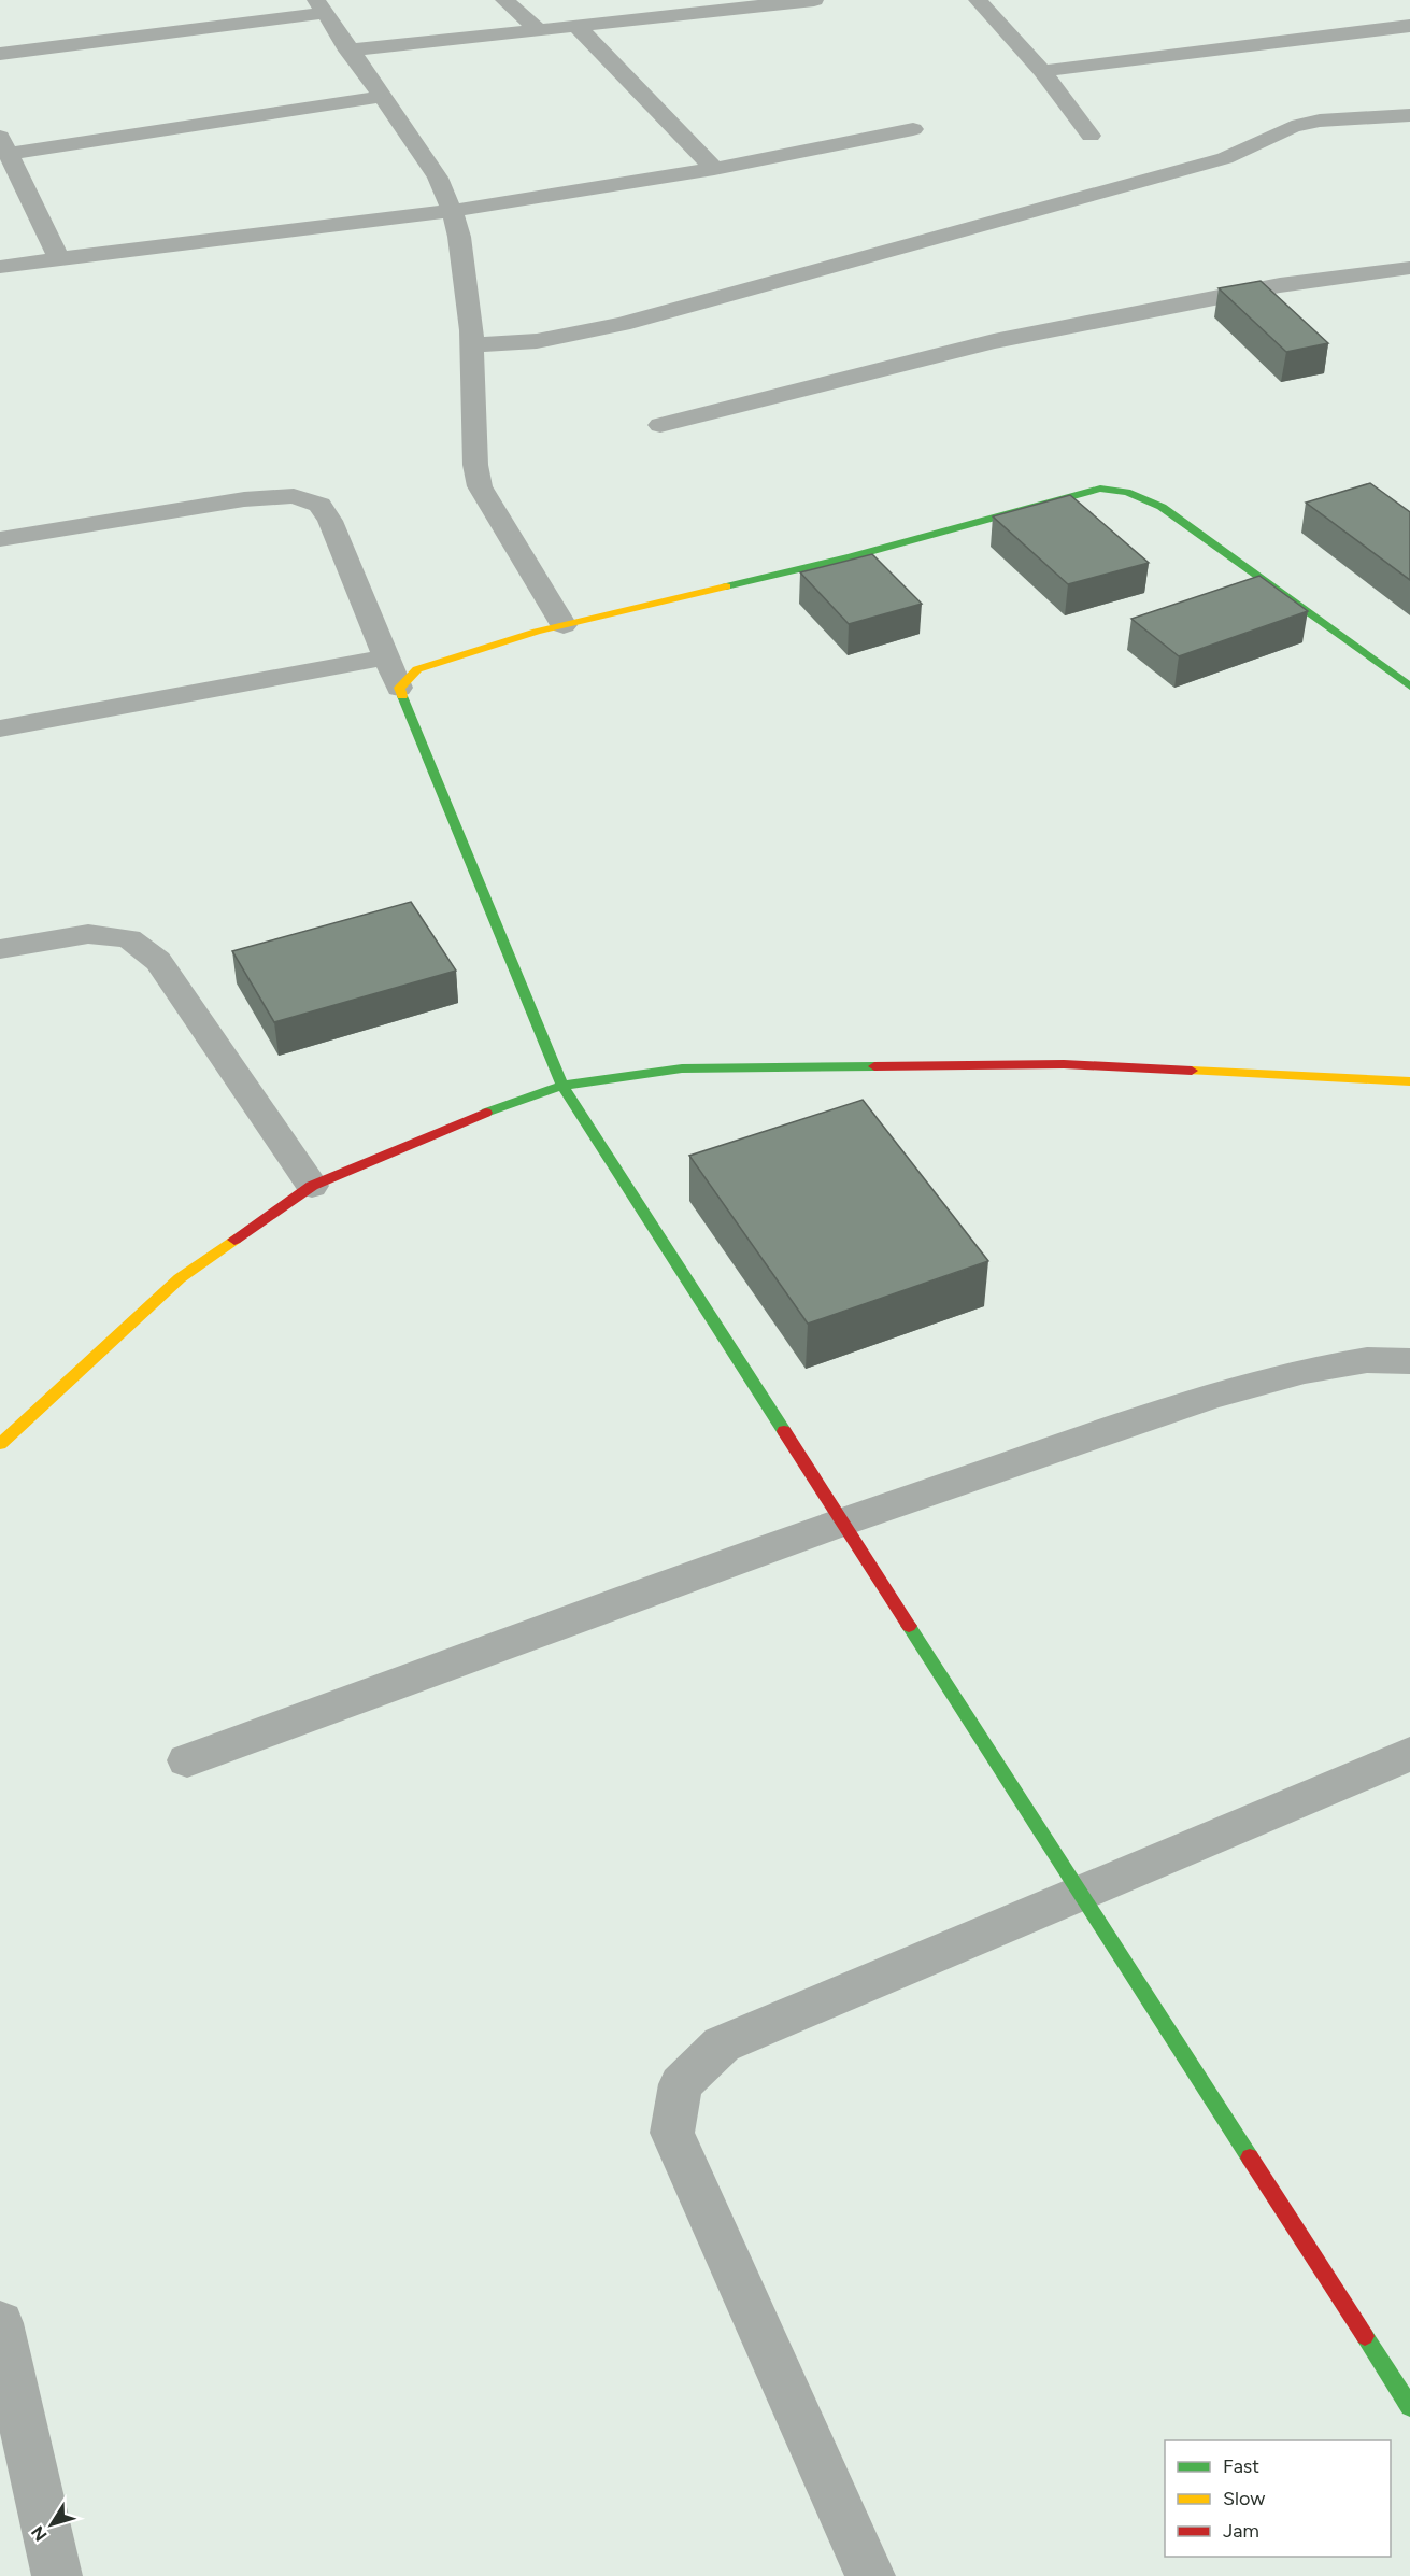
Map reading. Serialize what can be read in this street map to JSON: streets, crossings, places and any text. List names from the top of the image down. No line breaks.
{"legend":["Fast","Slow","Jam"],"north":"bottom left"}
